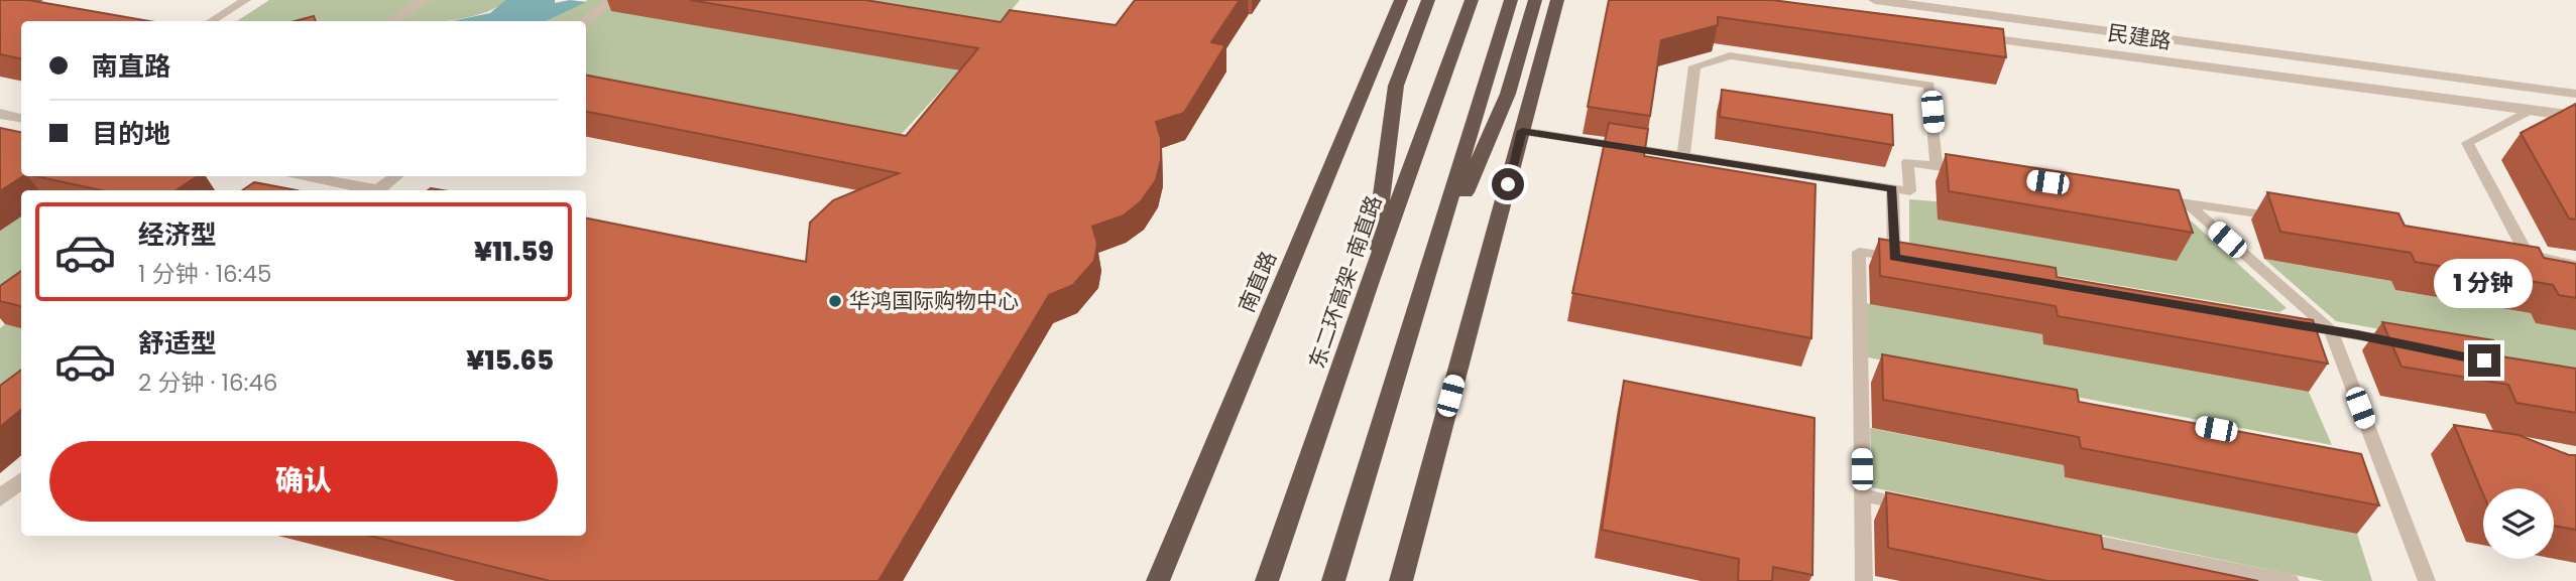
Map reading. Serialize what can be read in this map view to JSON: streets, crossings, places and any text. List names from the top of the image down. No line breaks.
{"streets":{"highway":["南直路","东二环高架-南直路"],"street":["民建路"]},"places":["华鸿国际购物中心"],"page":{"banner":["南直路","目的地"],"list":[{"name":"经济型","note":"1 分钟 · 16:45","value":"¥11.59"},{"name":"舒适型","note":"2 分钟 · 16:46","value":"¥15.65"}],"bubble":"1 分钟","buttons":"确认"}}
